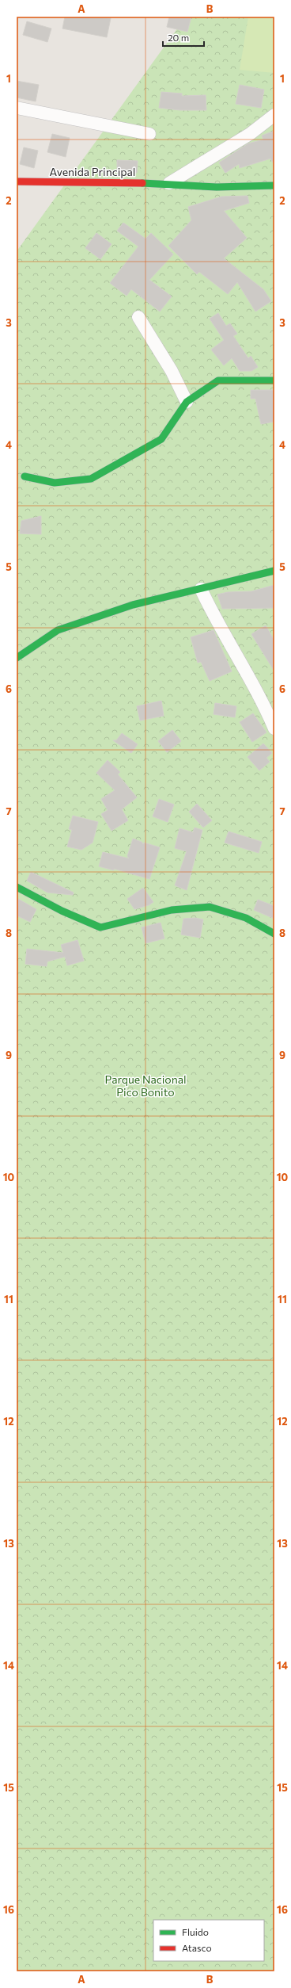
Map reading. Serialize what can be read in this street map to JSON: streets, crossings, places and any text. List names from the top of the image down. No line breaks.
{"streets":{"street":["Avenida Principal"]},"parks":["Parque Nacional Pico Bonito"],"legend":["Fluido","Atasco"],"scale_bar":"20 m","grid":{"columns":["A","B"],"rows":["1","2","3","4","5","6","7","8","9","10","11","12","13","14","15","16"]}}
